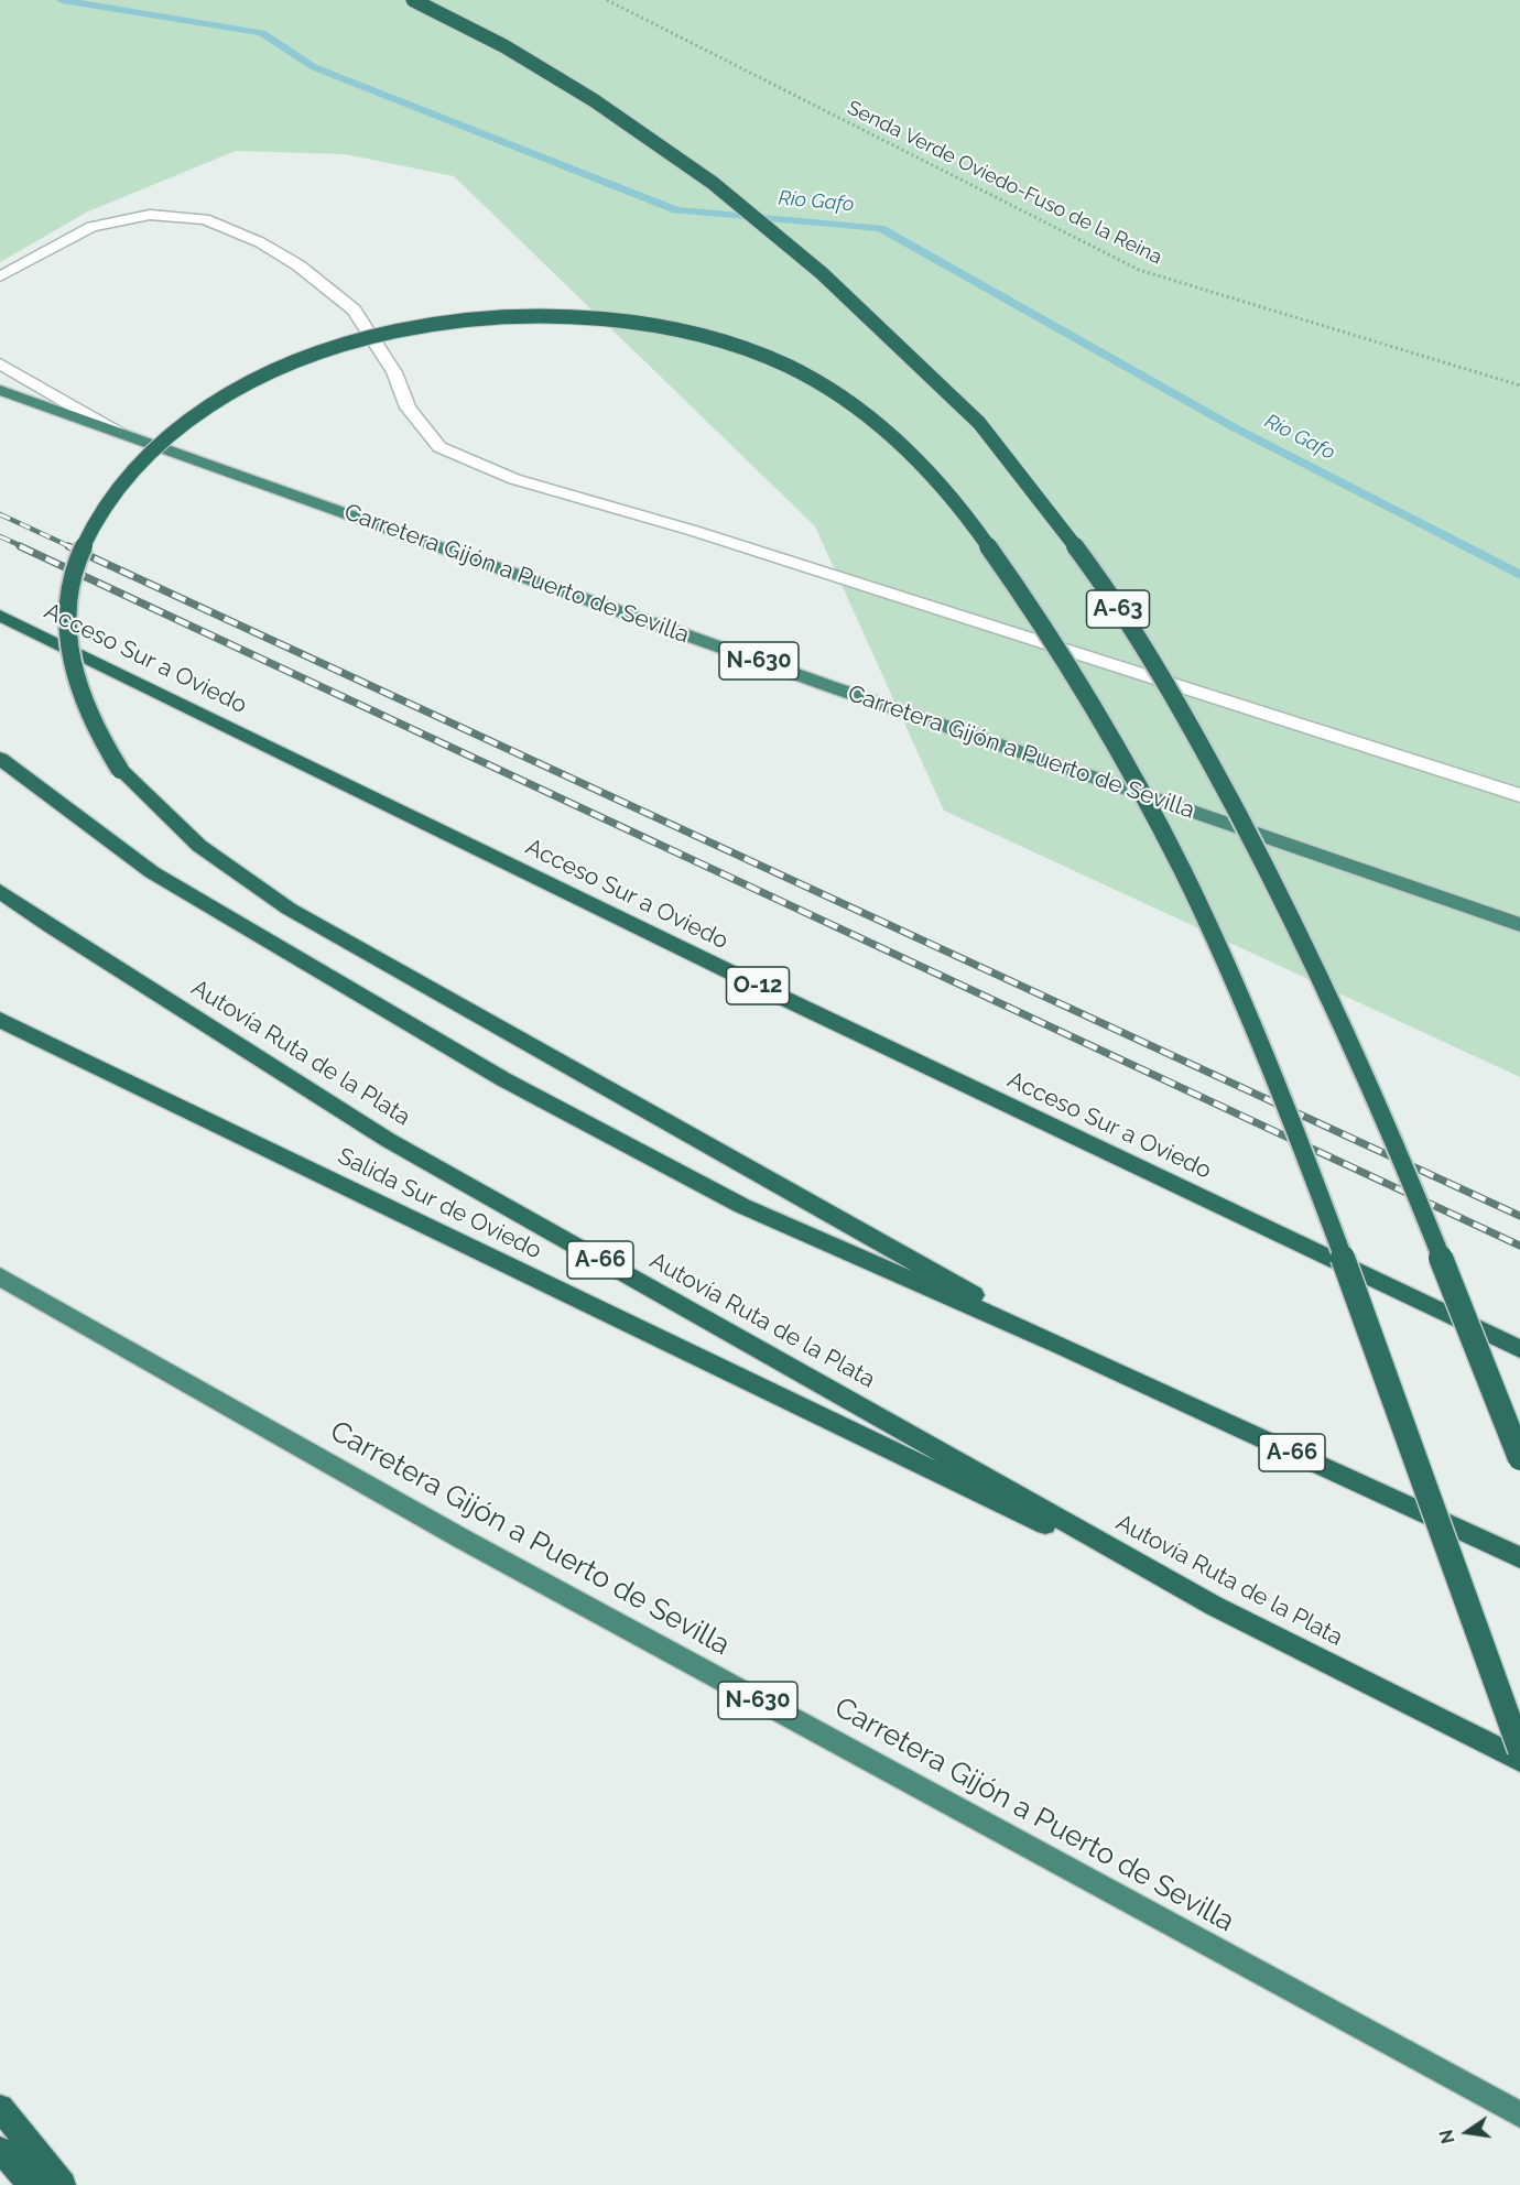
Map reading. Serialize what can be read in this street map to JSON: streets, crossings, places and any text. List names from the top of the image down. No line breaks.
{"streets":{"highway":["Carretera Gijón a Puerto de Sevilla","A-63","Acceso Sur a Oviedo","N-630","O-12","Autovía Ruta de la Plata","Salida Sur de Oviedo","A-66"],"path":["Senda Verde Oviedo-Fuso de la Reina"]},"crossings":[["Autovía Ruta de la Plata","Salida Sur de Oviedo"]],"water":["Río Gafo"],"north":"left"}
